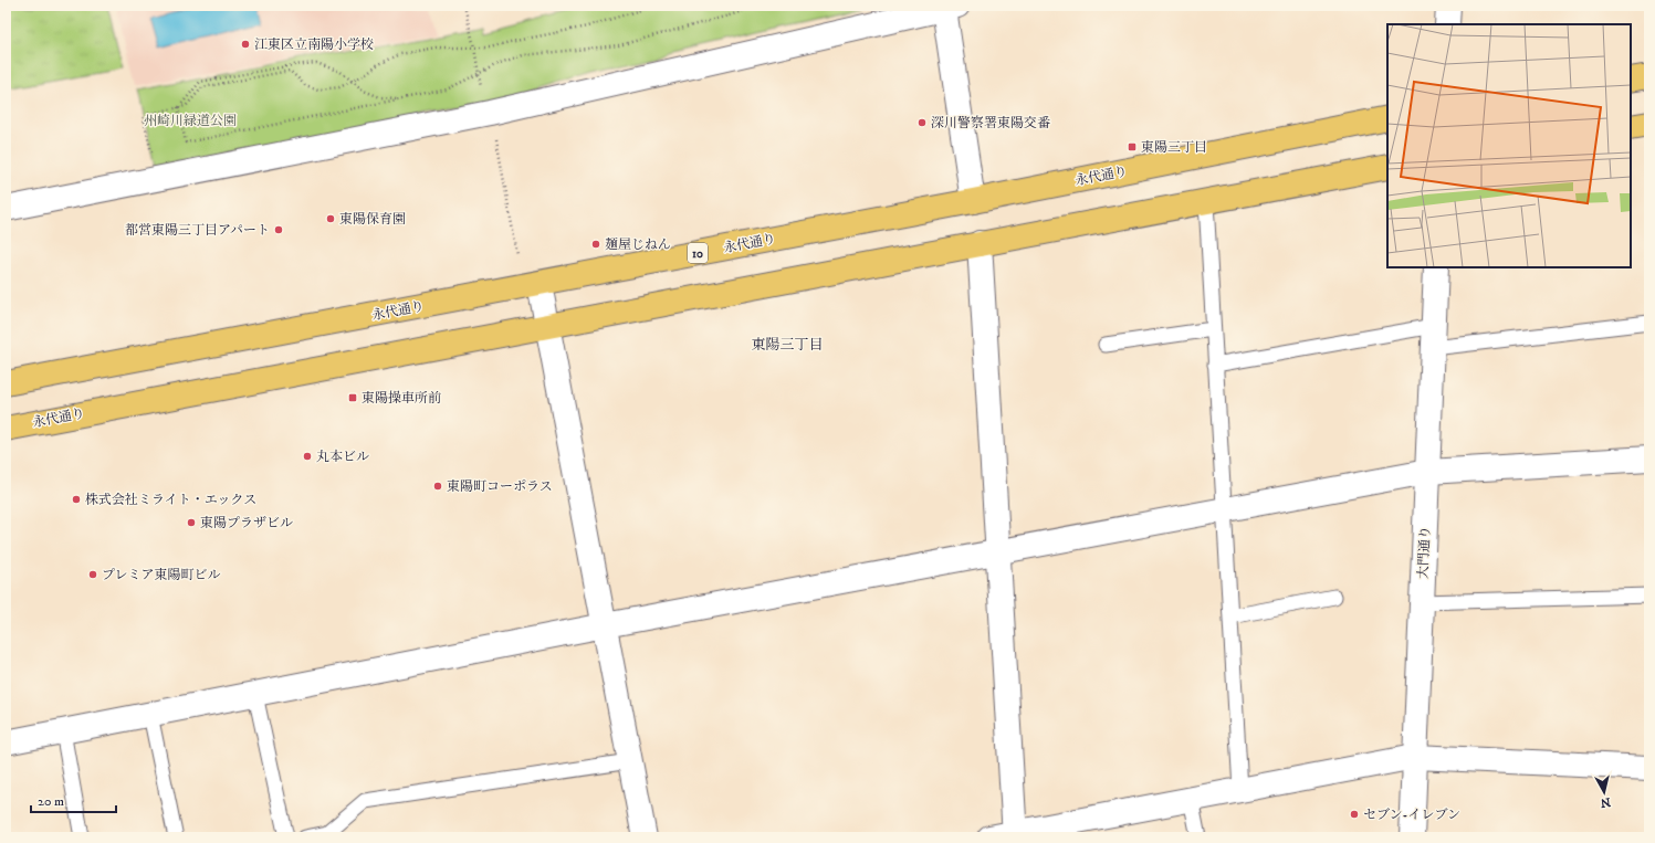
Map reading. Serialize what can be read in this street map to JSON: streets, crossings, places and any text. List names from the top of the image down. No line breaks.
{"streets":{"main road":["永代通り","10"],"street":["大門通り"]},"districts":["東陽三丁目"],"parks":["州崎川緑道公園"],"places":{"other":["江東区立南陽小学校","深川警察署東陽交番","東陽保育園","都営東陽三丁目アパート","麺屋じねん","丸本ビル","東陽町コーポラス","株式会社ミライト・エックス","東陽プラザビル","プレミア東陽町ビル","セブン-イレブン"],"transit":["東陽三丁目","東陽操車所前"]},"scale_bar":"20 m","north":"bottom"}
